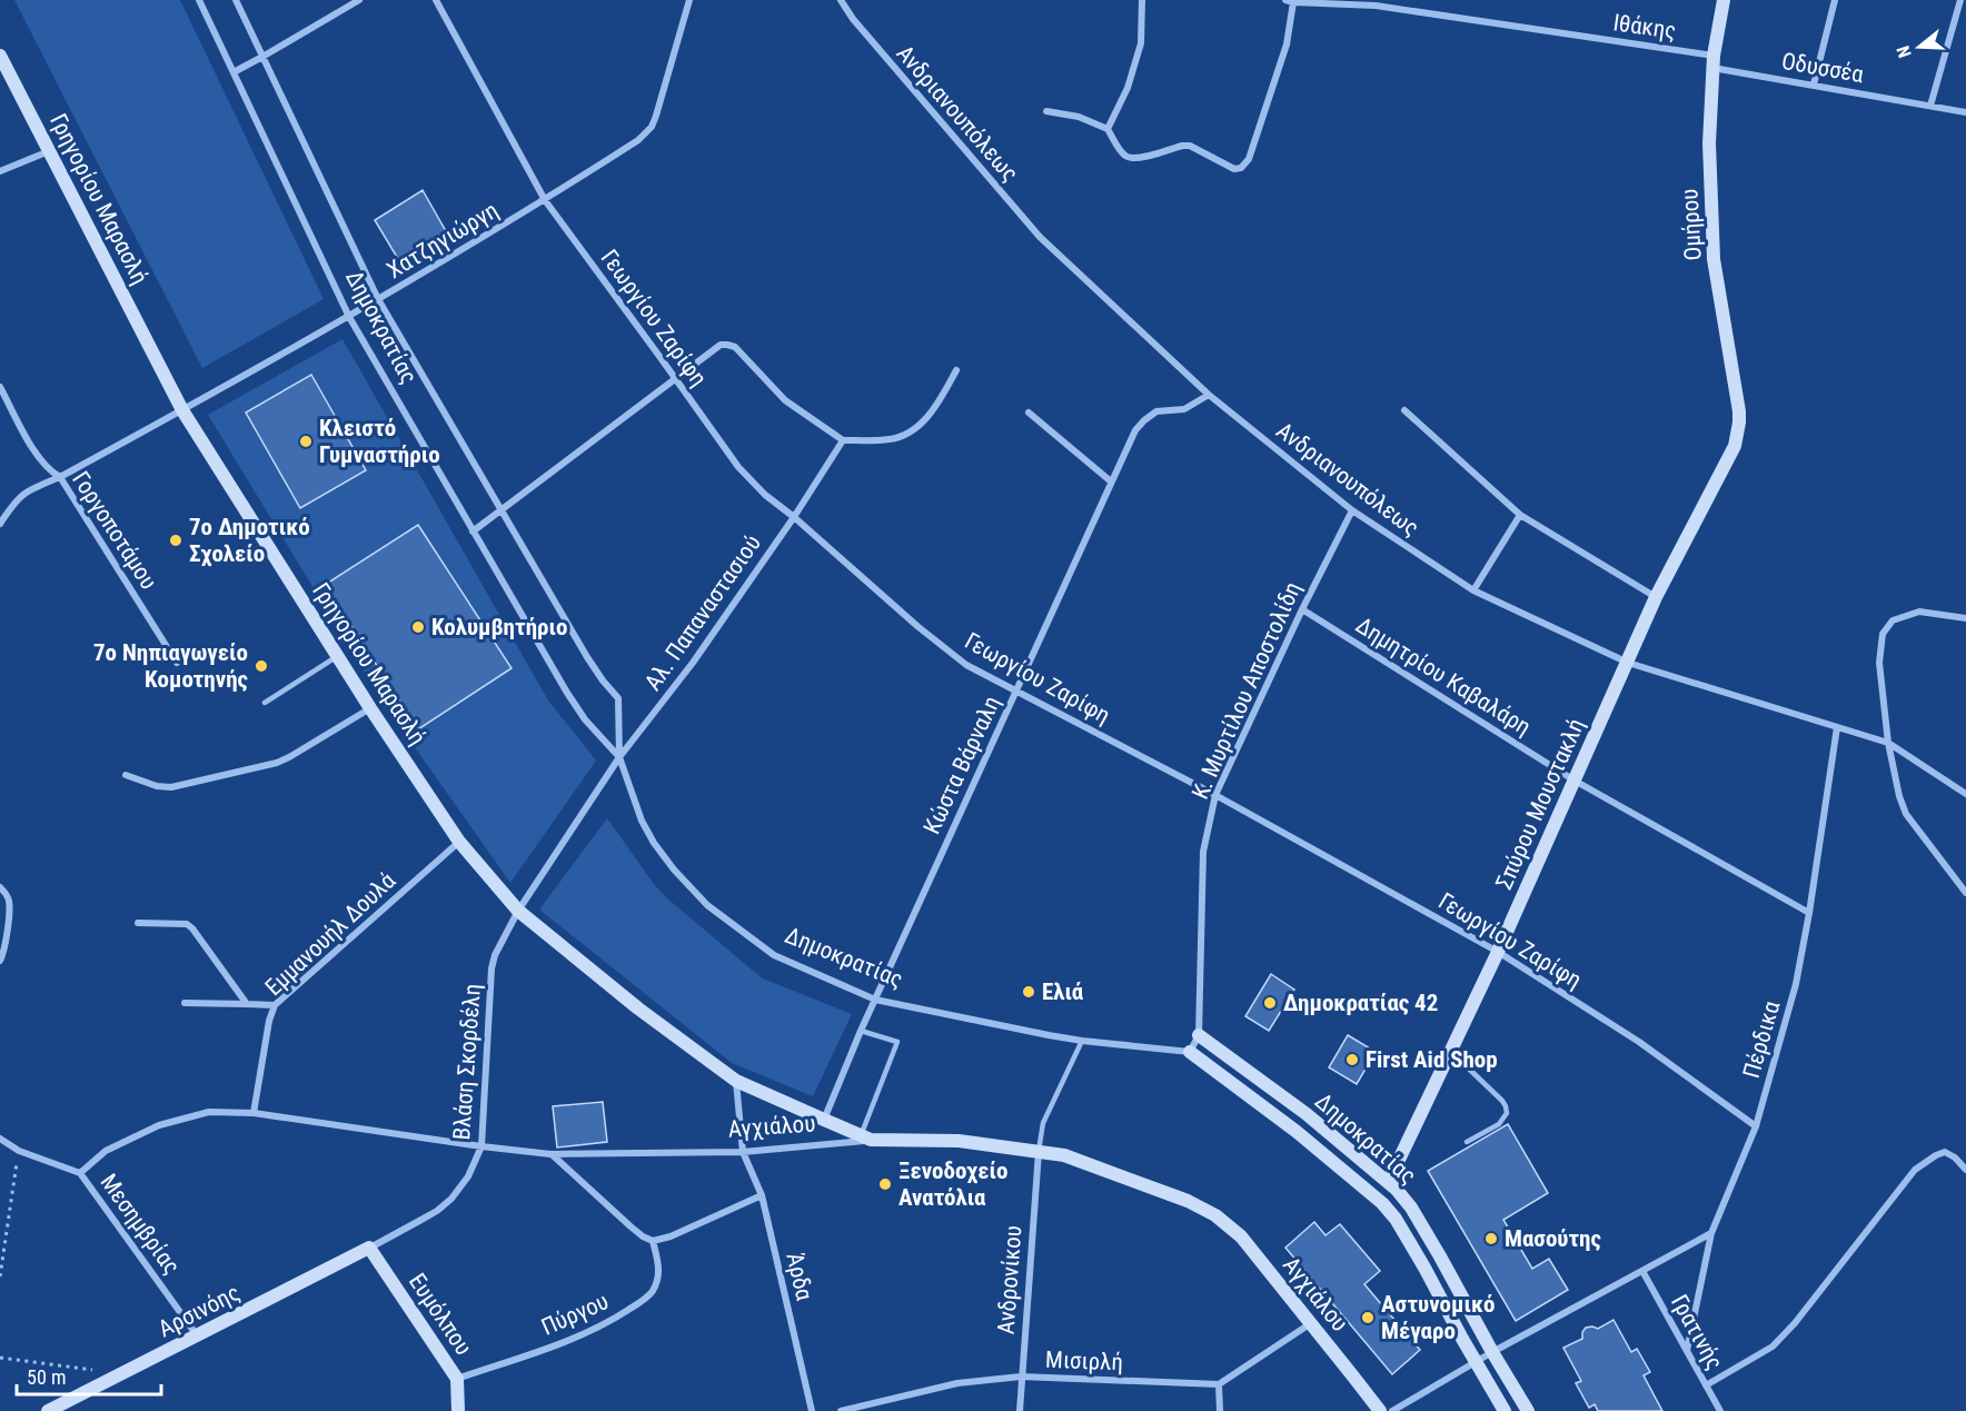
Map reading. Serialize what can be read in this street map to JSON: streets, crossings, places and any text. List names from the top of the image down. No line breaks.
{"streets":{"street":["Ιθάκης","Οδυσσέα","Ανδριανουπόλεως","Γρηγορίου Μαρασλή","Ομήρου","Χατζηγιώργη","Γεωργίου Ζαρίφη","Δημοκρατίας","Γοργοποτάμου","Αλ. Παπαναστασιού","Δημητρίου Καβαλάρη","Κ. Μυρτίλου Αποστολίδη","Κώστα Βάρναλη","Σπύρου Μουστακλή","Εμμανουήλ Δουλά","Πέρδικα","Βλάση Σκορδέλη","Αγχιάλου","Μεσημβρίας","Άρδα","Ανδρονίκου","Αρσινόης","Ευμόλπου","Πύργου","Γρατινής","Μισιρλή"]},"crossings":[["Ιθάκης","Οδυσσέα"],["Ιθάκης","Ομήρου"],["Οδυσσέα","Ομήρου"],["Ανδριανουπόλεως","Κ. Μυρτίλου Αποστολίδη"],["Ανδριανουπόλεως","Κώστα Βάρναλη"],["Ανδριανουπόλεως","Σπύρου Μουστακλή"],["Ανδριανουπόλεως","Πέρδικα"],["Γρηγορίου Μαρασλή","Χατζηγιώργη"],["Γρηγορίου Μαρασλή","Αλ. Παπαναστασιού"],["Γρηγορίου Μαρασλή","Κώστα Βάρναλη"],["Γρηγορίου Μαρασλή","Εμμανουήλ Δουλά"],["Γρηγορίου Μαρασλή","Βλάση Σκορδέλη"],["Γρηγορίου Μαρασλή","Αγχιάλου"],["Γρηγορίου Μαρασλή","Άρδα"],["Ομήρου","Σπύρου Μουστακλή"],["Χατζηγιώργη","Γεωργίου Ζαρίφη"],["Χατζηγιώργη","Δημοκρατίας"],["Χατζηγιώργη","Γοργοποτάμου"],["Γεωργίου Ζαρίφη","Αλ. Παπαναστασιού"],["Γεωργίου Ζαρίφη","Κ. Μυρτίλου Αποστολίδη"],["Γεωργίου Ζαρίφη","Κώστα Βάρναλη"],["Γεωργίου Ζαρίφη","Σπύρου Μουστακλή"],["Γεωργίου Ζαρίφη","Πέρδικα"],["Δημοκρατίας","Αλ. Παπαναστασιού"],["Δημοκρατίας","Κ. Μυρτίλου Αποστολίδη"],["Δημοκρατίας","Κώστα Βάρναλη"],["Δημοκρατίας","Σπύρου Μουστακλή"],["Αλ. Παπαναστασιού","Βλάση Σκορδέλη"],["Δημητρίου Καβαλάρη","Κ. Μυρτίλου Αποστολίδη"],["Δημητρίου Καβαλάρη","Σπύρου Μουστακλή"],["Δημητρίου Καβαλάρη","Πέρδικα"],["Εμμανουήλ Δουλά","Αγχιάλου"],["Πέρδικα","Γρατινής"],["Βλάση Σκορδέλη","Αγχιάλου"],["Βλάση Σκορδέλη","Αρσινόης"],["Βλάση Σκορδέλη","Ευμόλπου"],["Αγχιάλου","Μεσημβρίας"],["Αγχιάλου","Άρδα"],["Αγχιάλου","Ανδρονίκου"],["Μεσημβρίας","Αρσινόης"],["Ανδρονίκου","Μισιρλή"],["Αρσινόης","Ευμόλπου"],["Ευμόλπου","Πύργου"]],"places":["Κλειστό Γυμναστήριο","7ο Δημοτικό Σχολείο","Κολυμβητήριο","7ο Νηπιαγωγείο Κομοτηνής","Ελιά","Δημοκρατίας 42","First Aid Shop","Ξενοδοχείο Ανατόλια","Μασούτης","Αστυνομικό Μέγαρο"],"scale_bar":"50 m","north":"left"}
